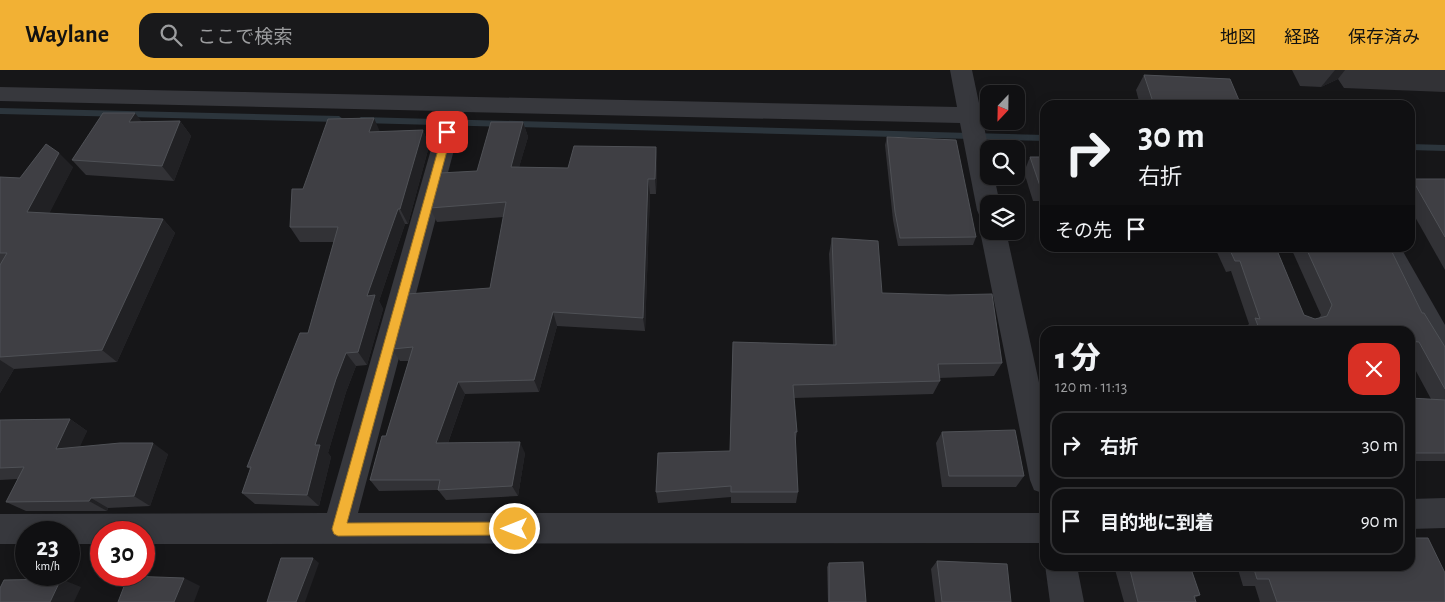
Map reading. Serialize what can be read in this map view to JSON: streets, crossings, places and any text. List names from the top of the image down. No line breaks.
{"north":"bottom","page":{"header":"Waylane","search":"ここで検索","nav":["地図","経路","保存済み"],"turn":["30 m","右折"],"then":"その先","heading":["1 分","120 m · 11:13"],"list":[{"name":"右折","value":"30 m"},{"name":"目的地に到着","value":"90 m"}],"speed":"23 km/h","limit":"30"}}
